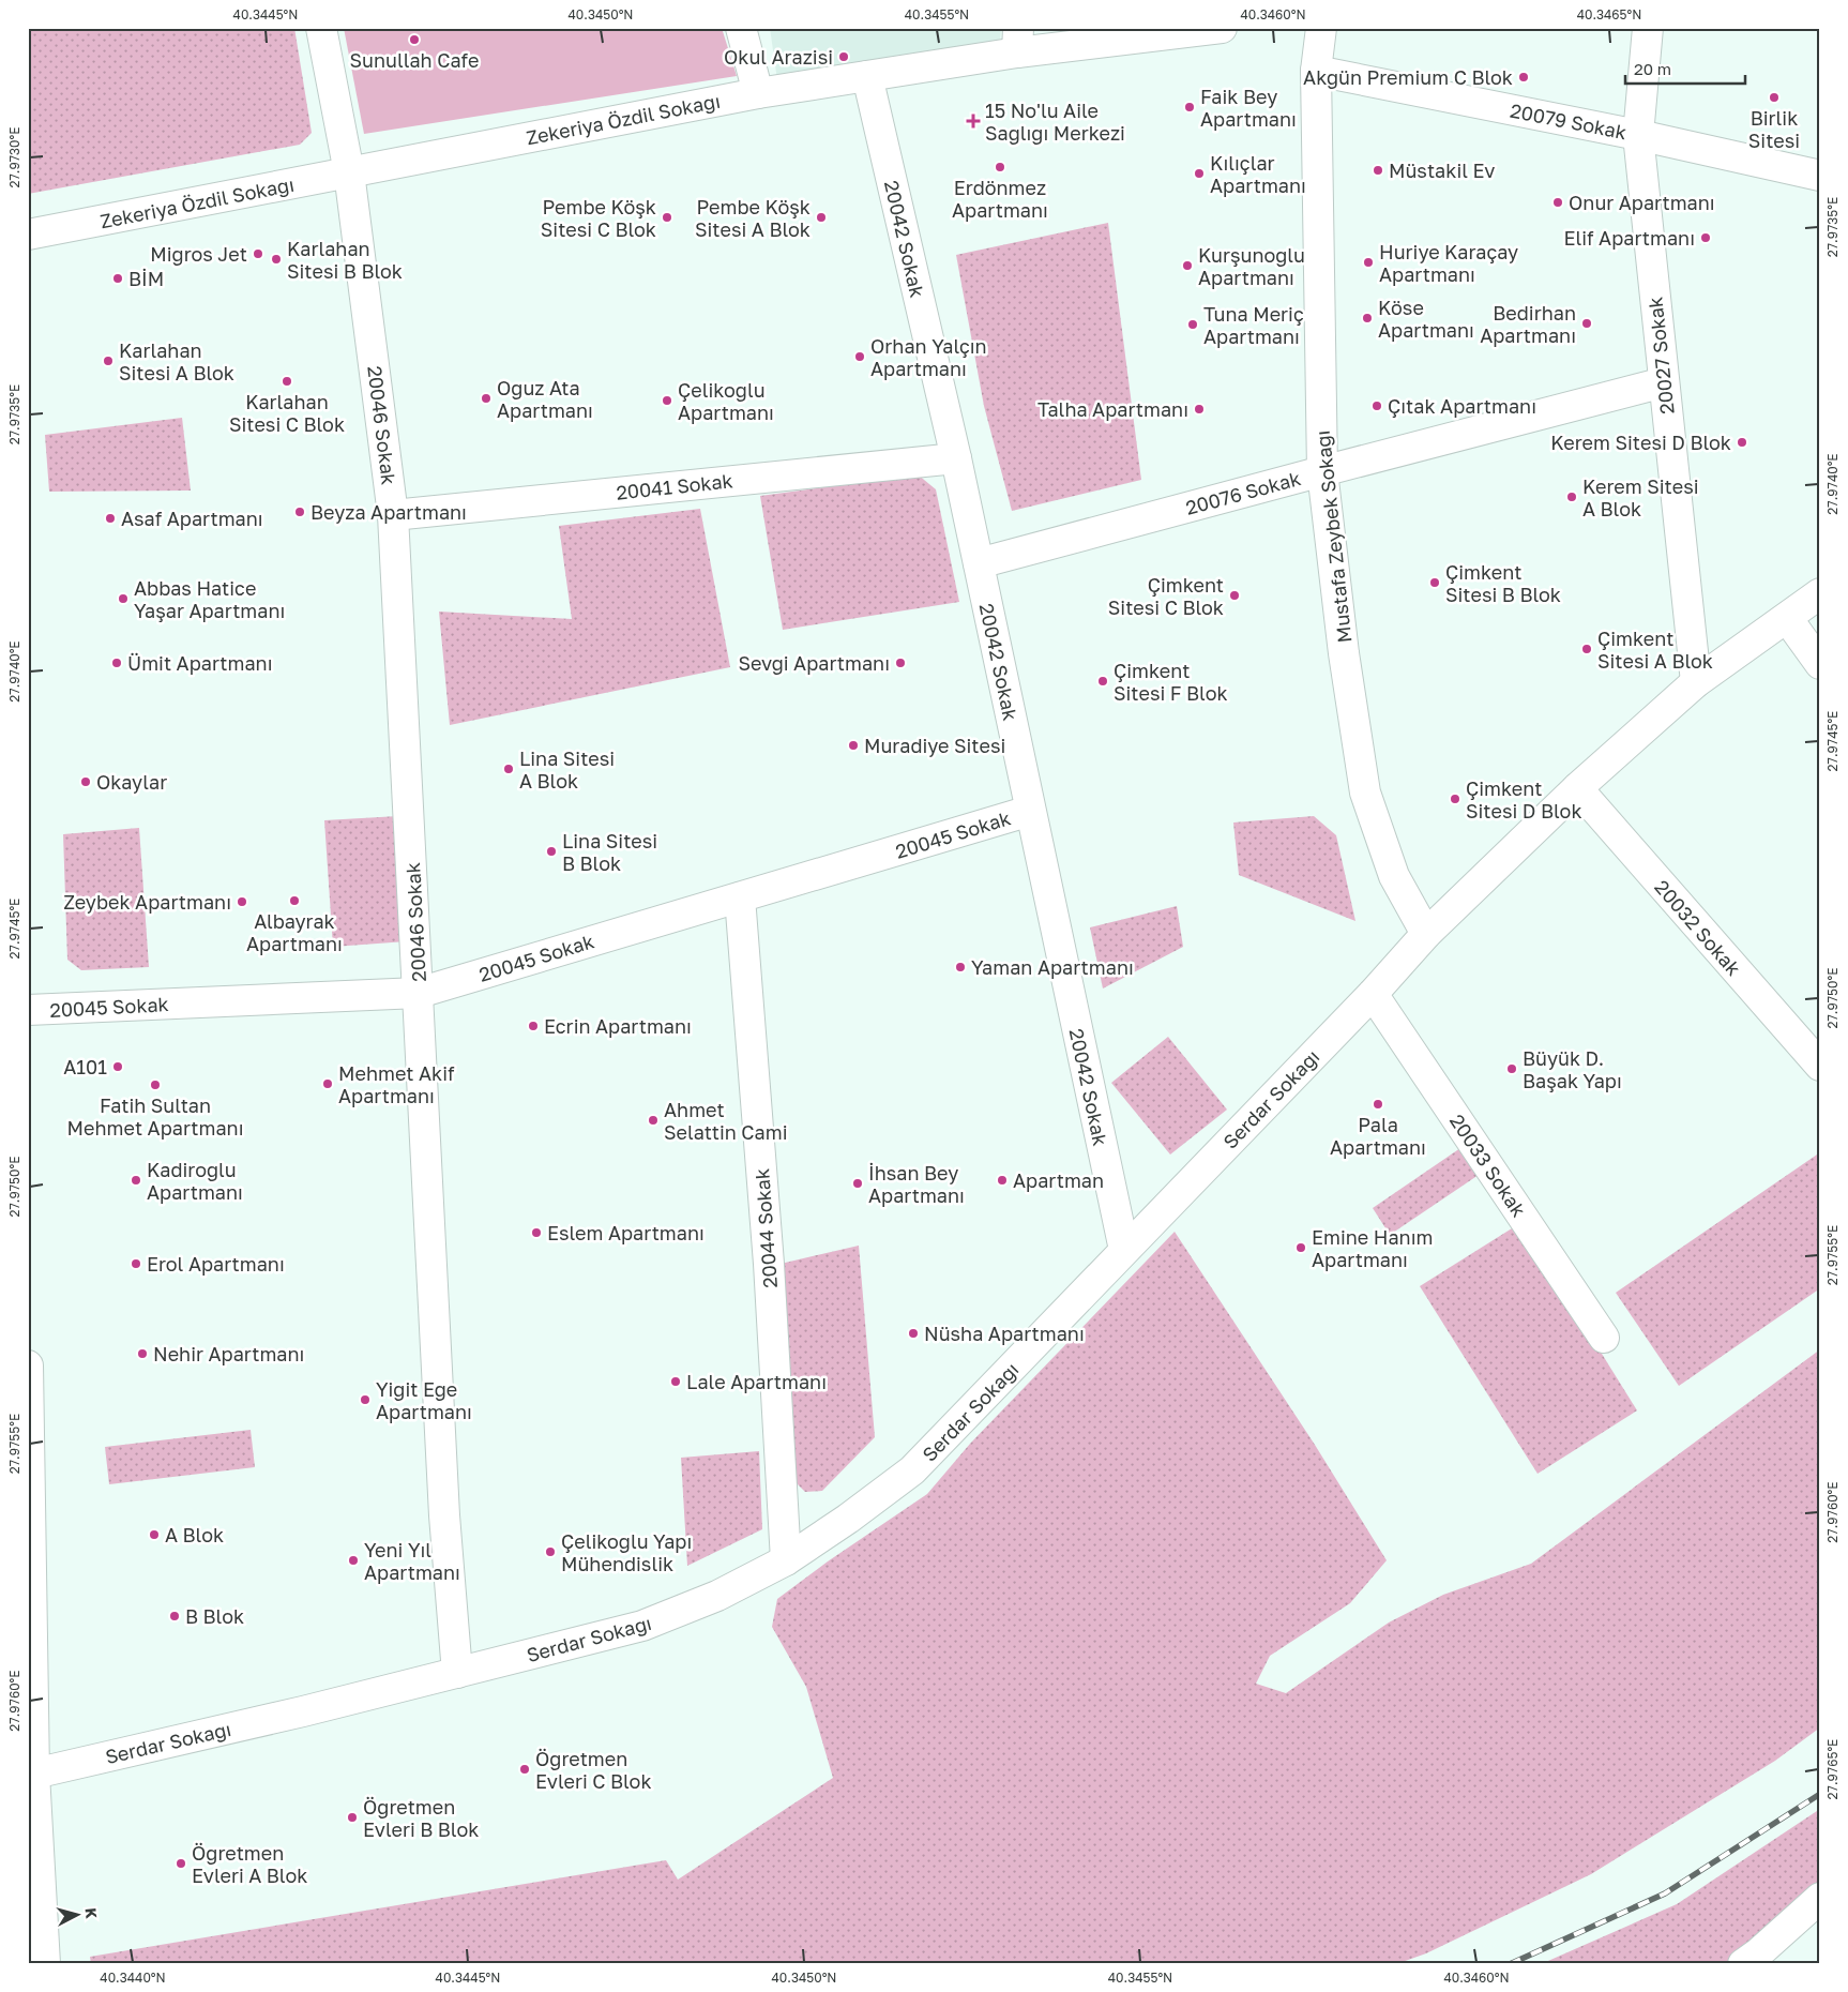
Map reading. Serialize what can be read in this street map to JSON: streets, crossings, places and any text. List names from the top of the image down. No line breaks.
{"streets":{"street":["Zekeriya Özdil Sokağı","20079 Sokak","20042 Sokak","20027 Sokak","20046 Sokak","20041 Sokak","20076 Sokak","Mustafa Zeybek Sokağı","20045 Sokak","20032 Sokak","Serdar Sokağı","20033 Sokak","20044 Sokak"]},"crossings":[["Zekeriya Özdil Sokağı","20042 Sokak"],["Zekeriya Özdil Sokağı","20046 Sokak"],["20079 Sokak","20027 Sokak"],["20079 Sokak","Mustafa Zeybek Sokağı"],["20042 Sokak","20041 Sokak"],["20042 Sokak","20076 Sokak"],["20042 Sokak","20045 Sokak"],["20042 Sokak","Serdar Sokağı"],["20027 Sokak","20076 Sokak"],["20027 Sokak","Serdar Sokağı"],["20046 Sokak","20041 Sokak"],["20046 Sokak","20045 Sokak"],["20046 Sokak","Serdar Sokağı"],["20076 Sokak","Mustafa Zeybek Sokağı"],["Mustafa Zeybek Sokağı","Serdar Sokağı"],["20045 Sokak","20044 Sokak"],["20032 Sokak","Serdar Sokağı"],["Serdar Sokağı","20033 Sokak"],["Serdar Sokağı","20044 Sokak"]],"places":{"other":["Sunullah Cafe","Okul Arazisi","Akgün Premium C Blok","Birlik Sitesi","Faik Bey Apartmanı","Erdönmez Apartmanı","Müstakil Ev","Kılıçlar Apartmanı","Onur Apartmanı","Pembe Köşk Sitesi C Blok","Pembe Köşk Sitesi A Blok","Elif Apartmanı","Migros Jet","Karlahan Sitesi B Blok","Huriye Karaçay Apartmanı","Kurşunoğlu Apartmanı","BİM","Köse Apartmanı","Bedirhan Apartmanı","Tuna Meriç Apartmanı","Orhan Yalçın Apartmanı","Karlahan Sitesi A Blok","Karlahan Sitesi C Blok","Oğuz Ata Apartmanı","Çelikoğlu Apartmanı","Çıtak Apartmanı","Talha Apartmanı","Kerem Sitesi D Blok","Kerem Sitesi A Blok","Beyza Apartmanı","Asaf Apartmanı","Çimkent Sitesi B Blok","Çimkent Sitesi C Blok","Abbas Hatice Yaşar Apartmanı","Çimkent Sitesi A Blok","Ümit Apartmanı","Sevgi Apartmanı","Çimkent Sitesi F Blok","Muradiye Sitesi","Lina Sitesi A Blok","Okaylar","Çimkent Sitesi D Blok","Lina Sitesi B Blok","Albayrak Apartmanı","Zeybek Apartmanı","Yaman Apartmanı","Ecrin Apartmanı","A101","Büyük D. Başak Yapı","Mehmet Akif Apartmanı","Fatih Sultan Mehmet Apartmanı","Pala Apartmanı","Ahmet Selattin Cami","Kadiroğlu Apartmanı","Apartman","İhsan Bey Apartmanı","Eslem Apartmanı","Emine Hanım Apartmanı","Erol Apartmanı","Nüsha Apartmanı","Nehir Apartmanı","Lale Apartmanı","Yiğit Ege Apartmanı","A Blok","Çelikoğlu Yapı Mühendislik","Yeni Yıl Apartmanı","B Blok","Öğretmen Evleri C Blok","Öğretmen Evleri B Blok","Öğretmen Evleri A Blok"],"health":["15 No'lu Aile Sağlığı Merkezi"]},"scale_bar":"20 m","north":"right","coordinates":["40.3445°N","40.3450°N","40.3455°N","40.3460°N","40.3465°N","27.9730°E","27.9735°E","27.9740°E","27.9745°E","27.9750°E","27.9755°E","27.9760°E","27.9765°E","40.3440°N"]}
